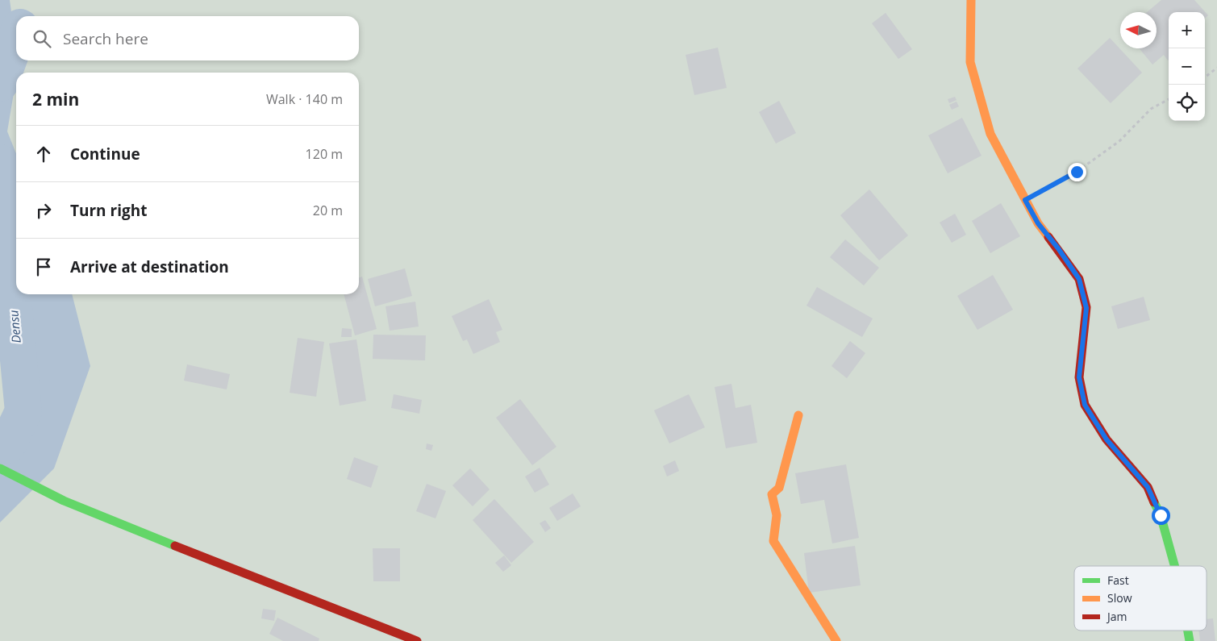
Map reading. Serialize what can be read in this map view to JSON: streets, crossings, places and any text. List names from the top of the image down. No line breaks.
{"water":["Densu"],"legend":["Fast","Slow","Jam"],"north":"left","page":{"map_buttons":["+","−"],"search":"Search here","heading":["2 min","Walk · 140 m"],"list":[["Continue","120 m"],["Turn right","20 m"],"Arrive at destination"]}}
